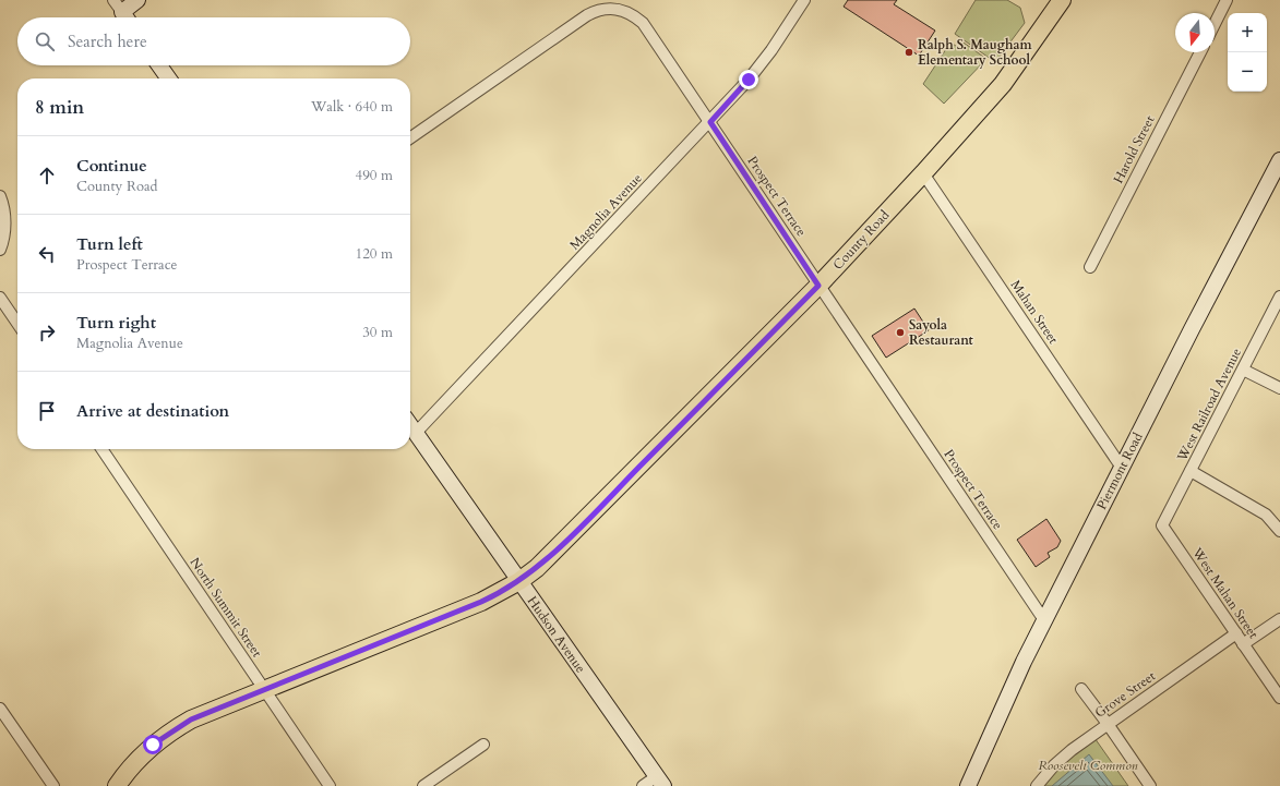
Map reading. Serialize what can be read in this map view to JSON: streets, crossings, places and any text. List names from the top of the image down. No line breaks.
{"streets":{"main road":["County Road"],"street":["Harold Street","Prospect Terrace","Magnolia Avenue","Mahan Street","West Railroad Avenue","Piermont Road","West Mahan Street","North Summit Street","Hudson Avenue","Grove Street"]},"crossings":[["Prospect Terrace","Magnolia Avenue"],["Prospect Terrace","County Road"],["Prospect Terrace","Piermont Road"],["Magnolia Avenue","Hudson Avenue"],["County Road","Mahan Street"],["County Road","North Summit Street"],["County Road","Hudson Avenue"],["Mahan Street","Piermont Road"],["West Railroad Avenue","West Mahan Street"],["West Mahan Street","Grove Street"]],"parks":["Roosevelt Common"],"places":["Ralph S. Maugham Elementary School","Sayola Restaurant"],"north":"bottom","page":{"map_buttons":["+","−"],"search":"Search here","heading":["8 min","Walk · 640 m"],"list":[["Continue","County Road","490 m"],["Turn left","Prospect Terrace","120 m"],["Turn right","Magnolia Avenue","30 m"],"Arrive at destination"]}}
